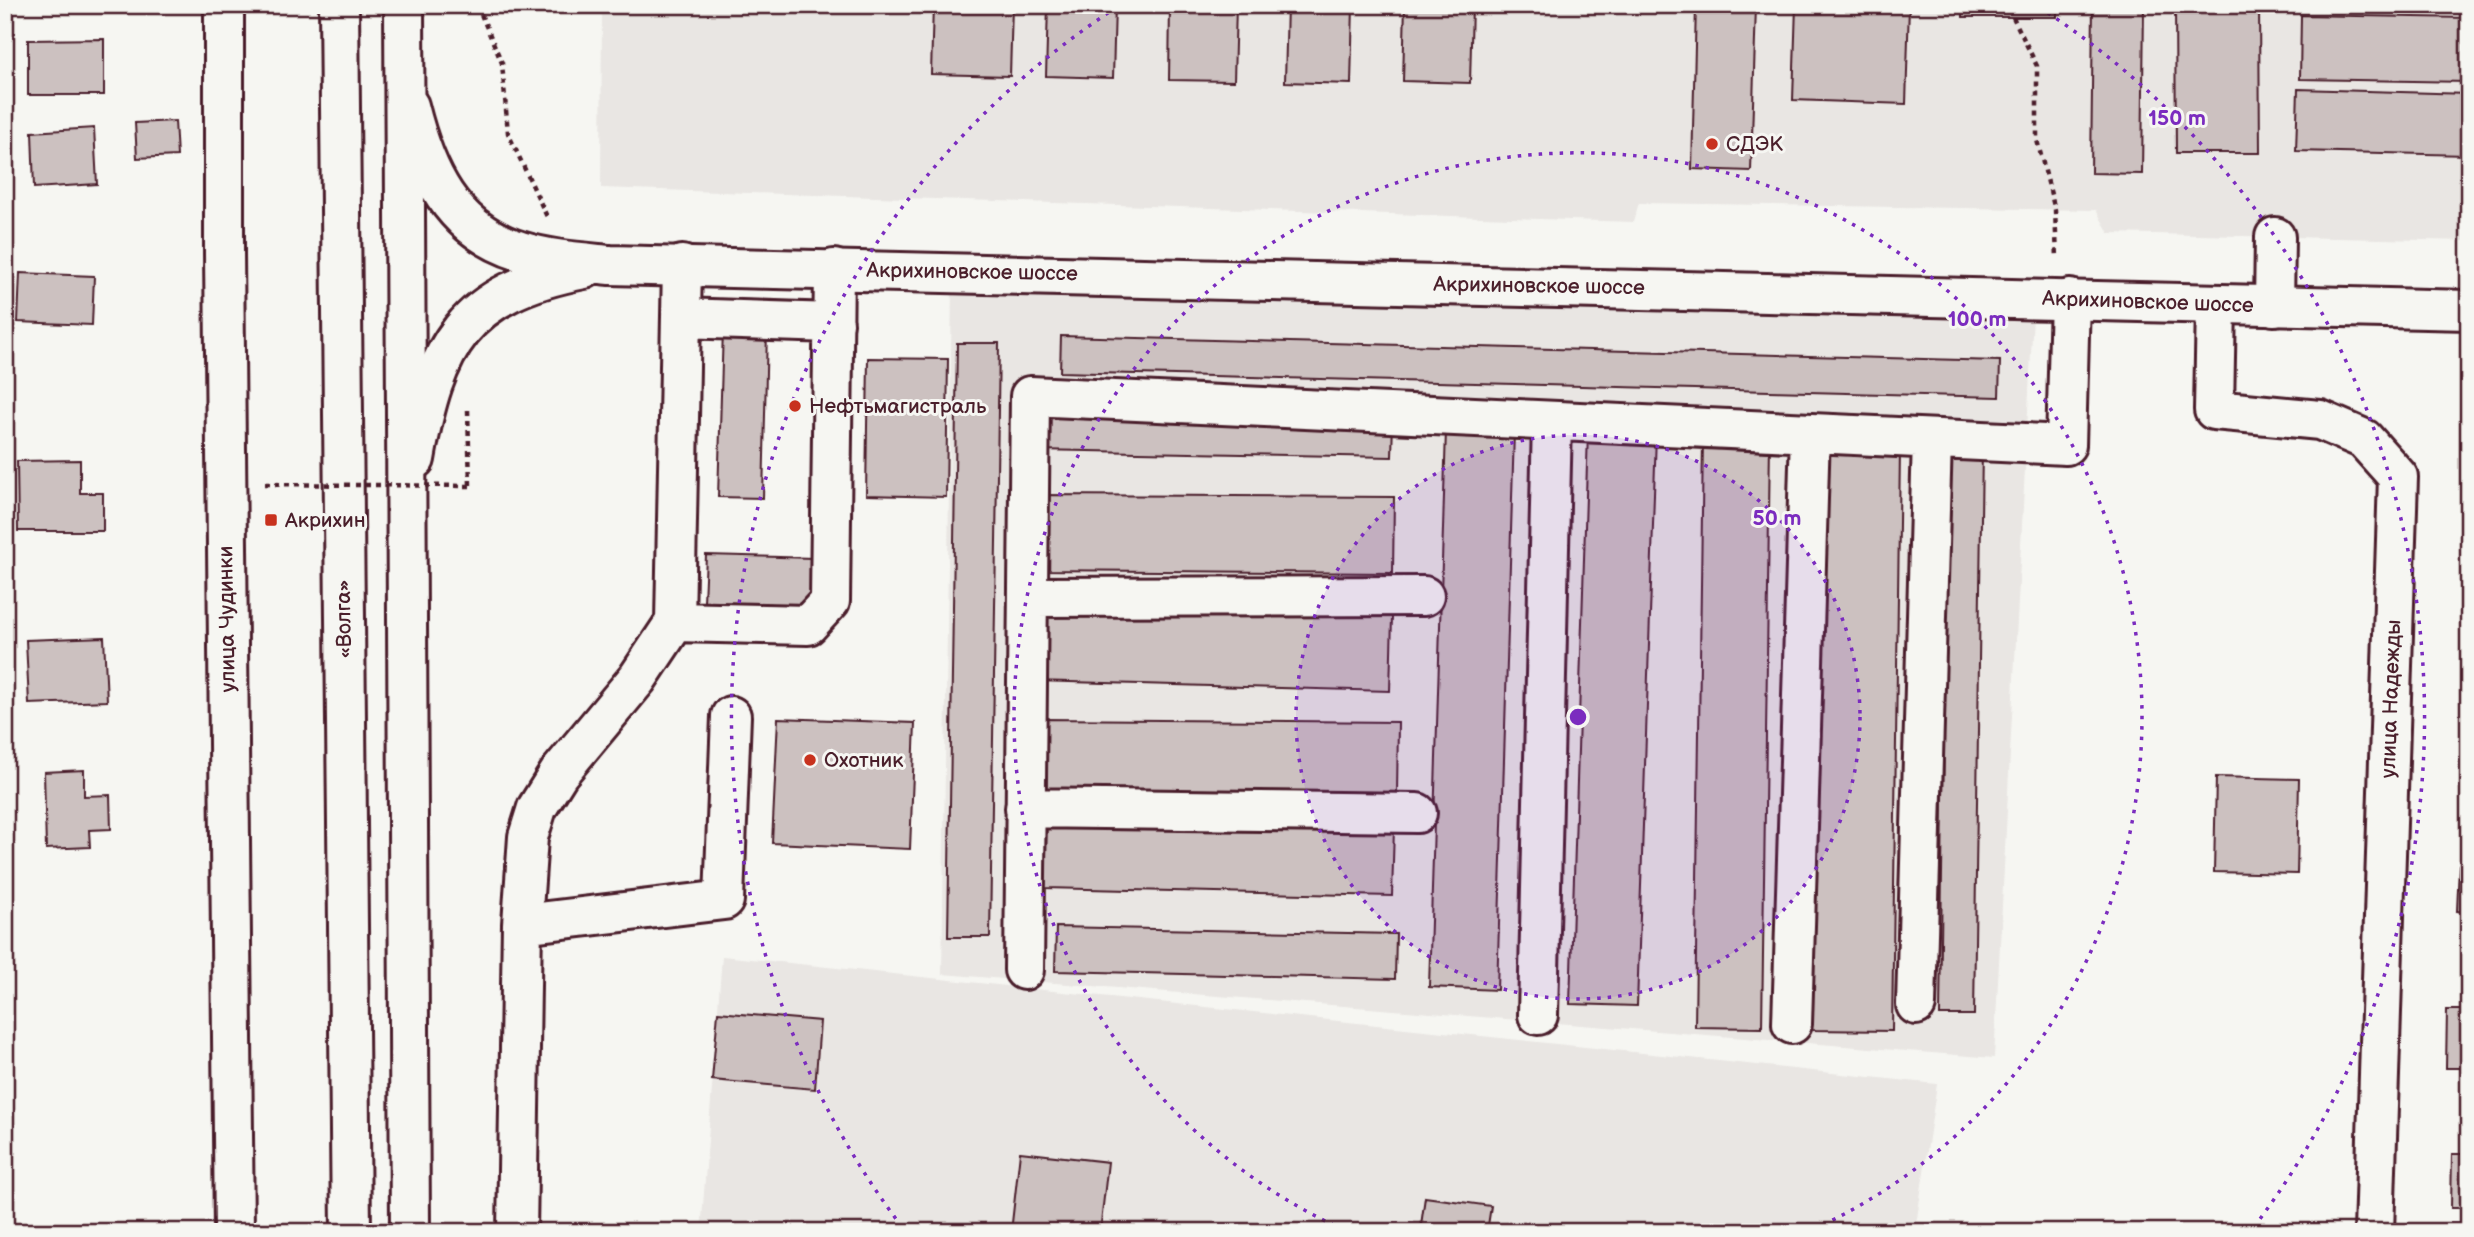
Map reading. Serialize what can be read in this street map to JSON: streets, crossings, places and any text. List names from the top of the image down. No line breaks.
{"streets":{"main road":["Акрихиновское шоссе","улица Чудинки","«Волга»","улица Надежды"]},"crossings":[["Акрихиновское шоссе","улица Надежды"]],"places":{"other":["СДЭК","Нефтьмагистраль","Охотник"],"transit":["Акрихин"]},"rings":["150 m","100 m","50 m"]}
